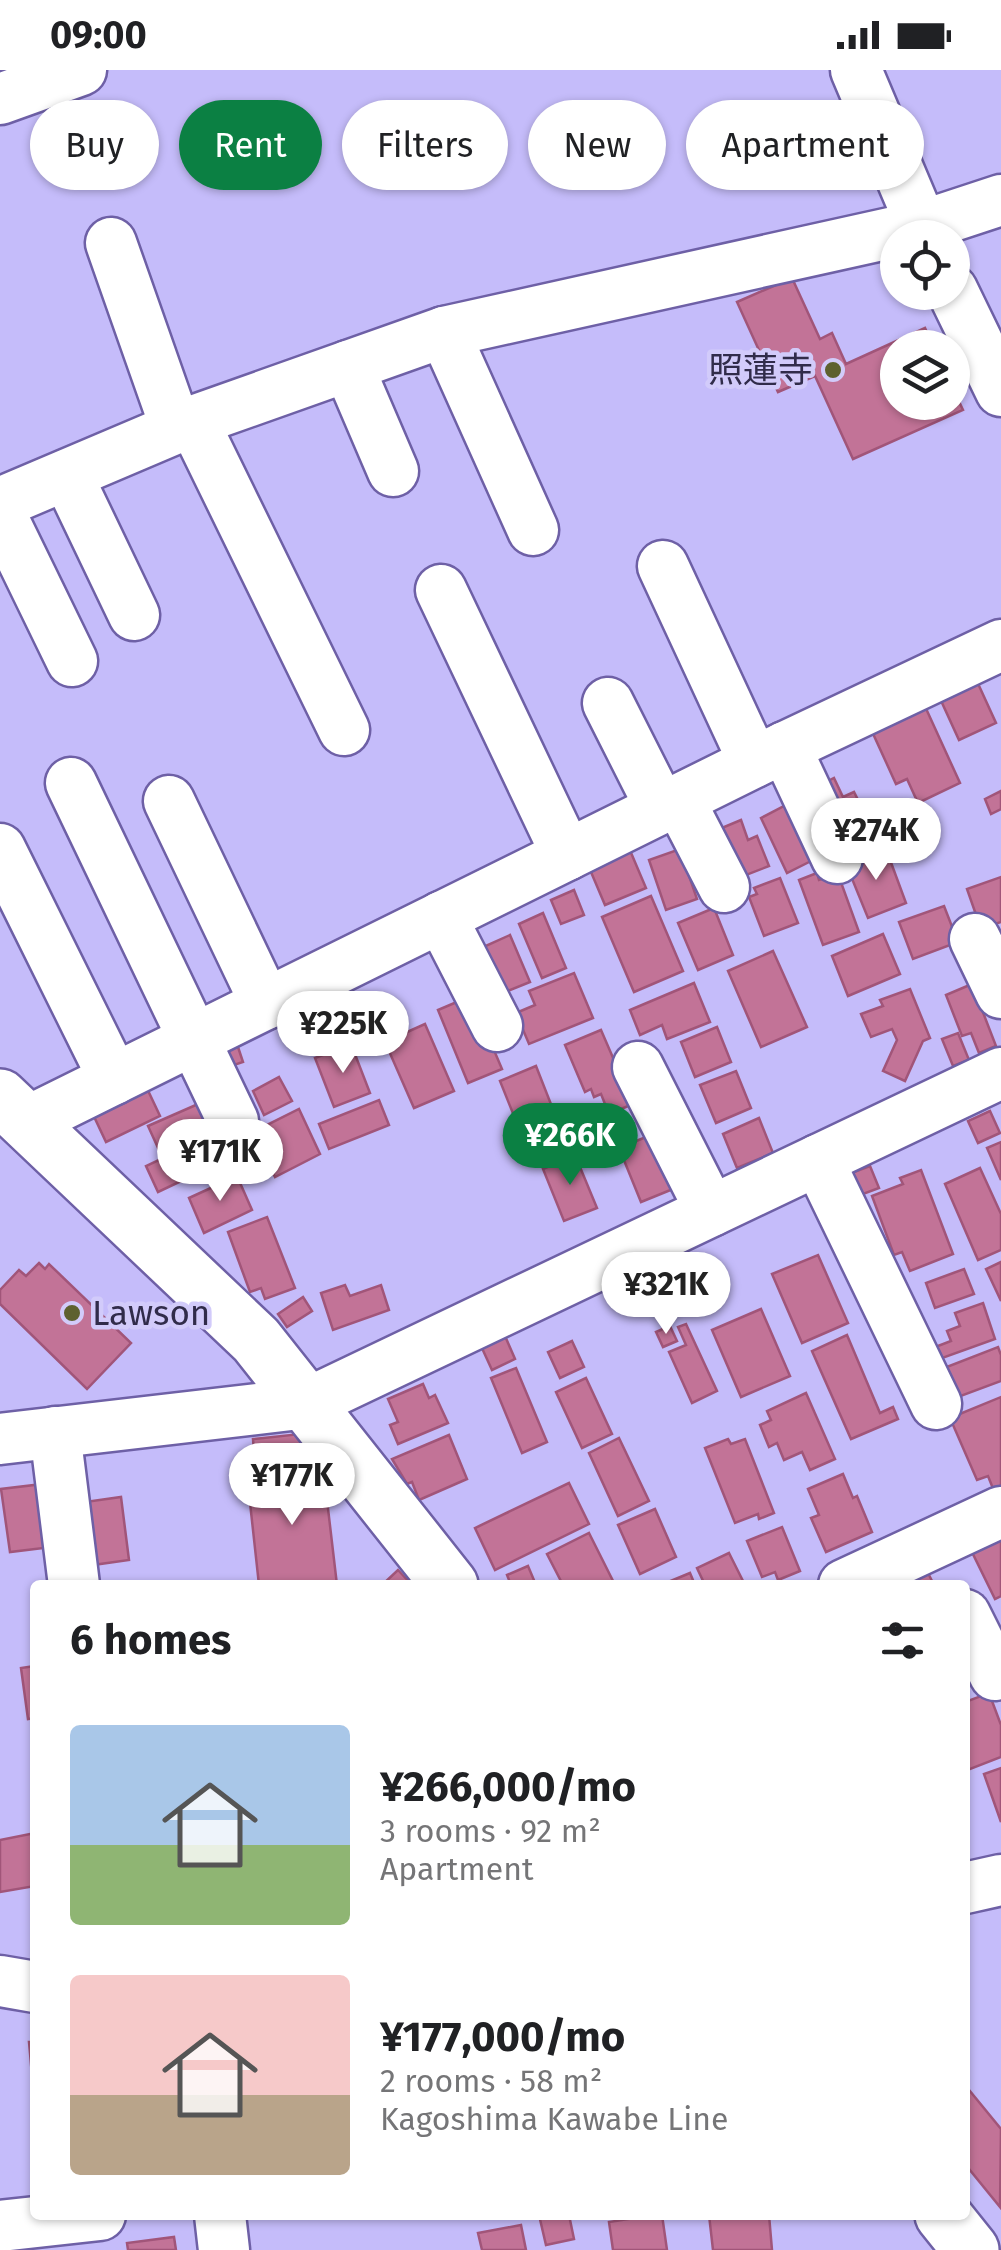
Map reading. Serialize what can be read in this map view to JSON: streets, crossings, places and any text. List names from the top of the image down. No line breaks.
{"places":["照蓮寺","Lawson"],"page":{"status":"09:00","chip":["Buy","Rent","Filters","New","Apartment"],"price":["¥274K","¥225K","¥266K","¥171K","¥321K","¥177K"],"heading":"6 homes","list":[{"name":"¥266,000/mo","note":"3 rooms · 92 m² · Apartment"},{"name":"¥177,000/mo","note":"2 rooms · 58 m² · Kagoshima Kawabe Line"}]}}
